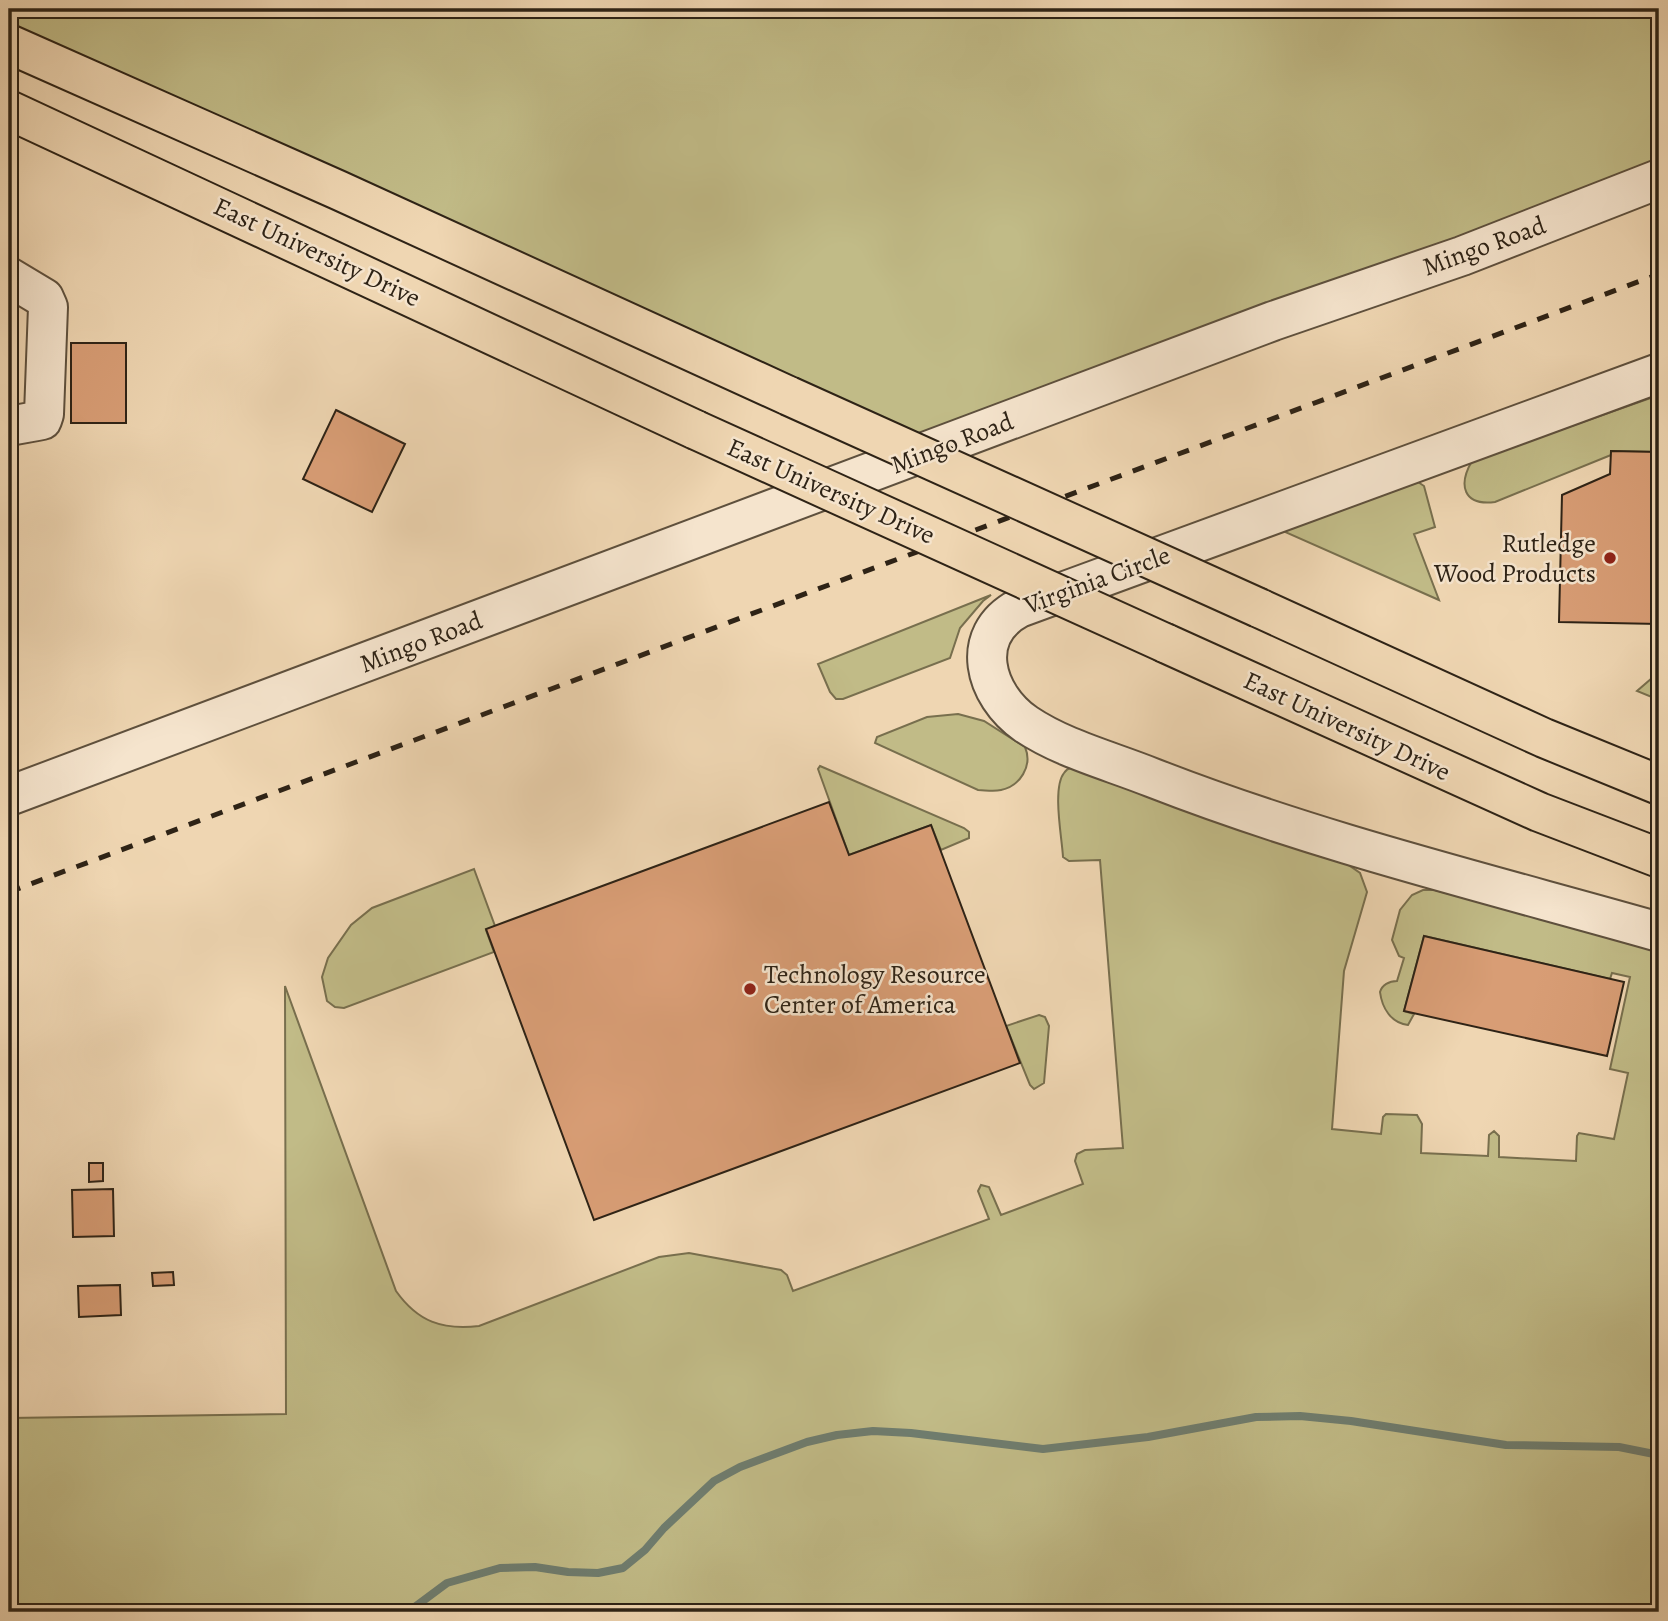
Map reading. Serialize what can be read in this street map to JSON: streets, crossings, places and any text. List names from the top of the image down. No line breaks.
{"streets":{"main road":["East University Drive"],"street":["Mingo Road","Virginia Circle"]},"places":["Rutledge Wood Products","Technology Resource Center of America"]}
